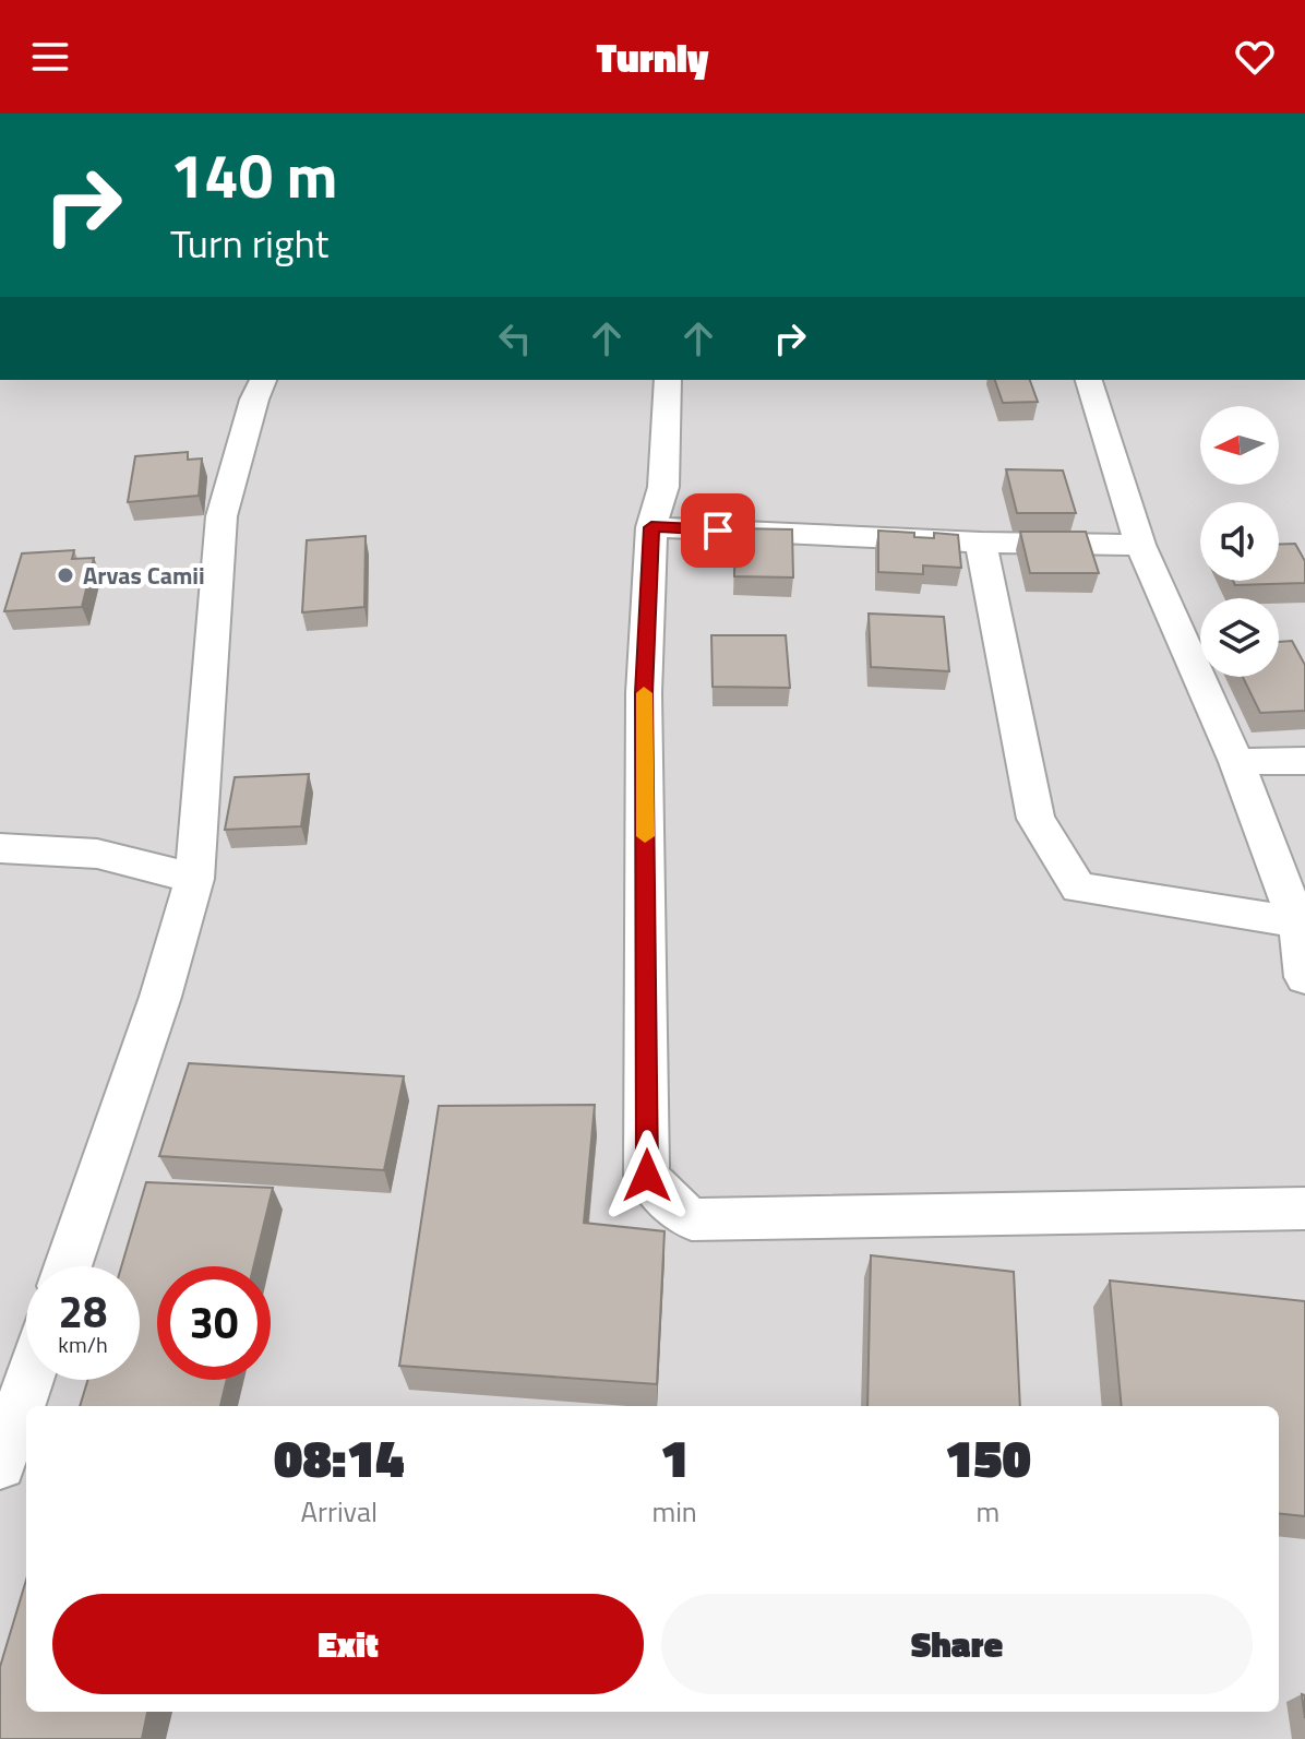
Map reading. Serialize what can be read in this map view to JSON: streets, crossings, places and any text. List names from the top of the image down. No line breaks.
{"places":["Arvas Camii"],"north":"left","page":{"header":"Turnly","turn":["140 m","Turn right"],"speed":"28 km/h","limit":"30","eta":["08:14","Arrival","1","min","150","m"],"buttons":["Exit","Share"]}}
